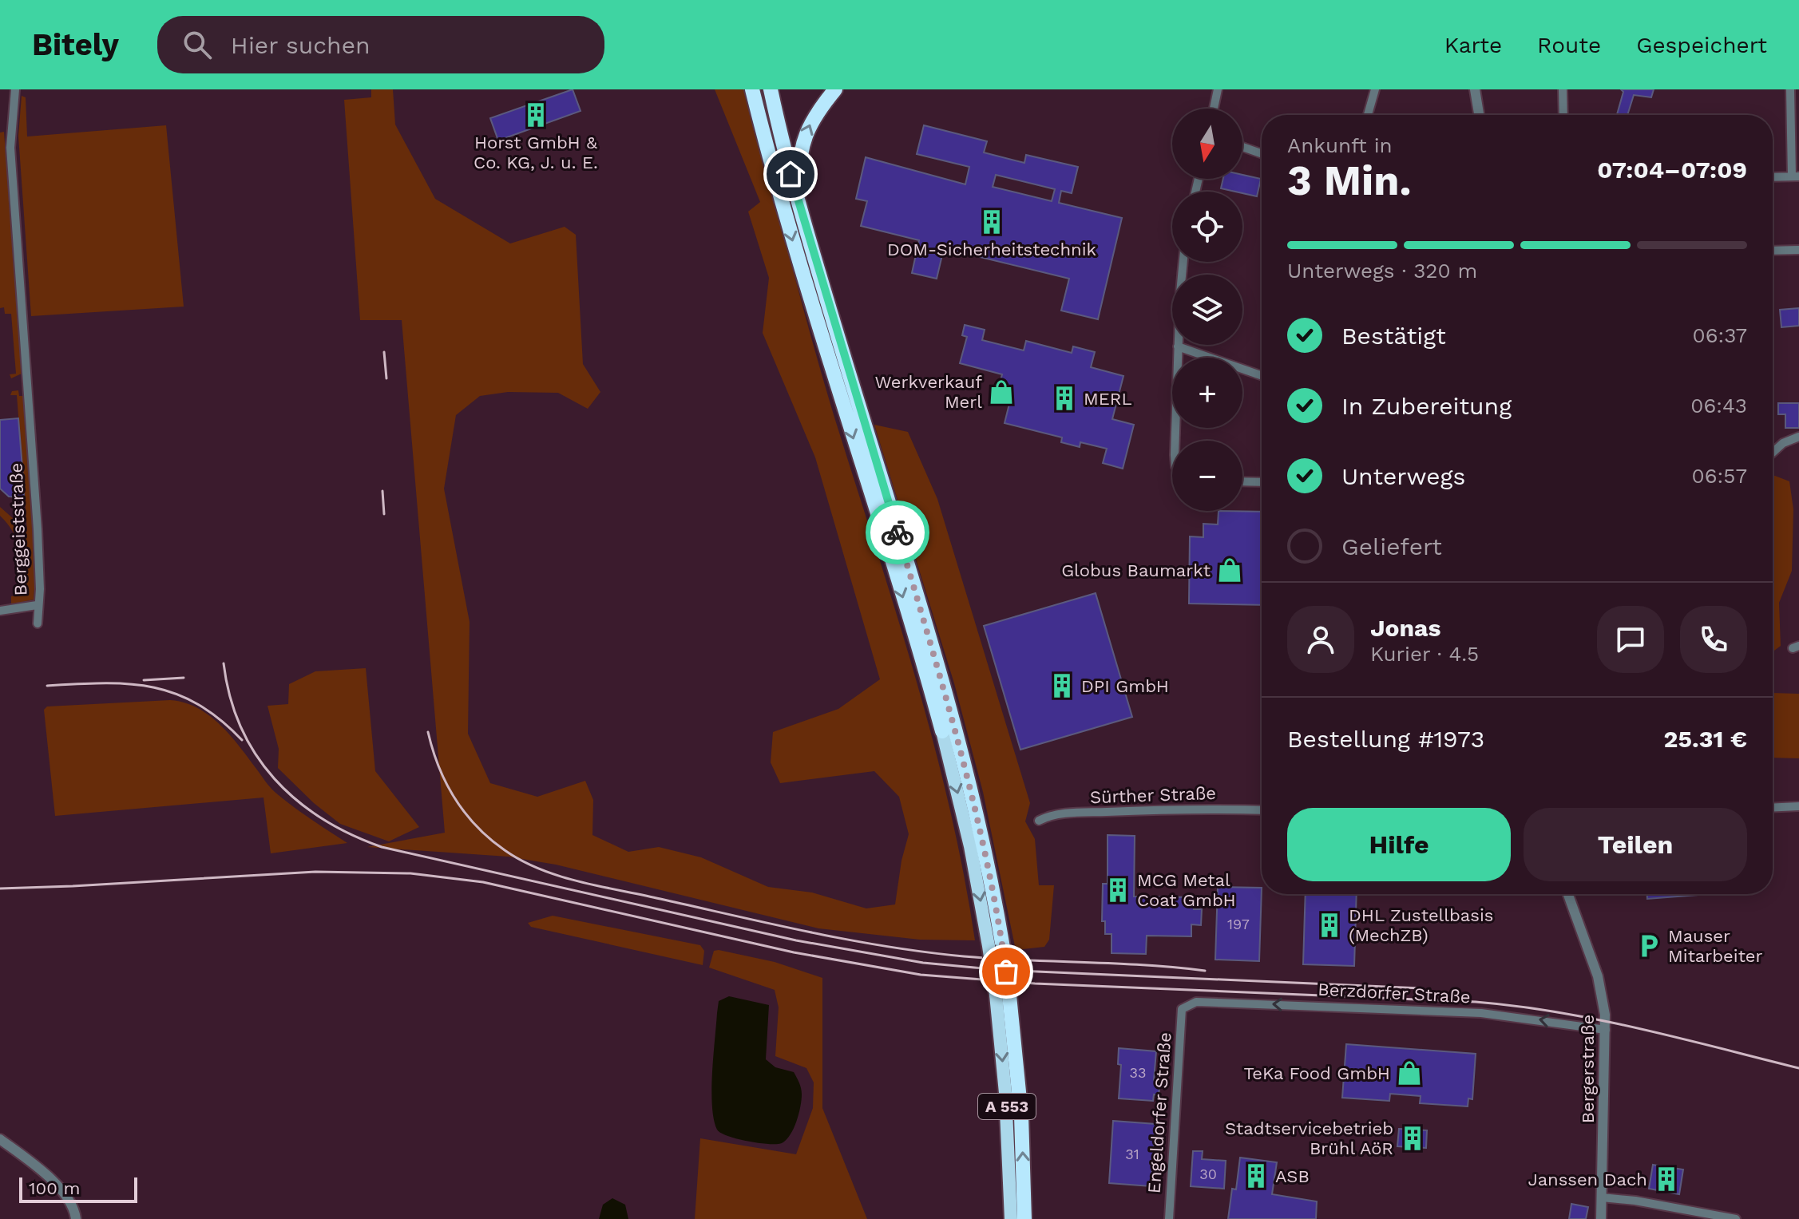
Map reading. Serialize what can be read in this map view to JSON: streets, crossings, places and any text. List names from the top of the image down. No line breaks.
{"streets":{"highway":["A 553"],"street":["Berggeiststraße","Sürther Straße","Berzdorfer Straße","Bergerstraße","Engeldorfer Straße"]},"crossings":[["Berzdorfer Straße","Bergerstraße"],["Berzdorfer Straße","Engeldorfer Straße"]],"one_way":["Berzdorfer Straße"],"places":{"building":["Horst GmbH & Co. KG, J. u. E.","DOM-Sicherheitstechnik","MERL","DPI GmbH","MCG Metal Coat GmbH","DHL Zustellbasis (MechZB)","Stadtservicebetrieb Brühl AöR","ASB","Janssen Dach"],"shop":["Werkverkauf Merl","Globus Baumarkt","TeKa Food GmbH"],"parking":["Mauser Mitarbeiter"]},"house_numbers":["197","33","31","30"],"scale_bar":"100 m","north":"bottom","page":{"header":"Bitely","search":"Hier suchen","nav":["Karte","Route","Gespeichert"],"map_buttons":["+","−"],"heading":["3 Min.","Ankunft in","07:04–07:09"],"panel":["Jonas","Kurier · 4.5","Bestellung #1973","25.31 €"],"bar":"Unterwegs · 320 m","list":[["Bestätigt","06:37"],["In Zubereitung","06:43"],["Unterwegs","06:57"],"Geliefert"],"buttons":["Hilfe","Teilen"],"scale":"100 m"}}
